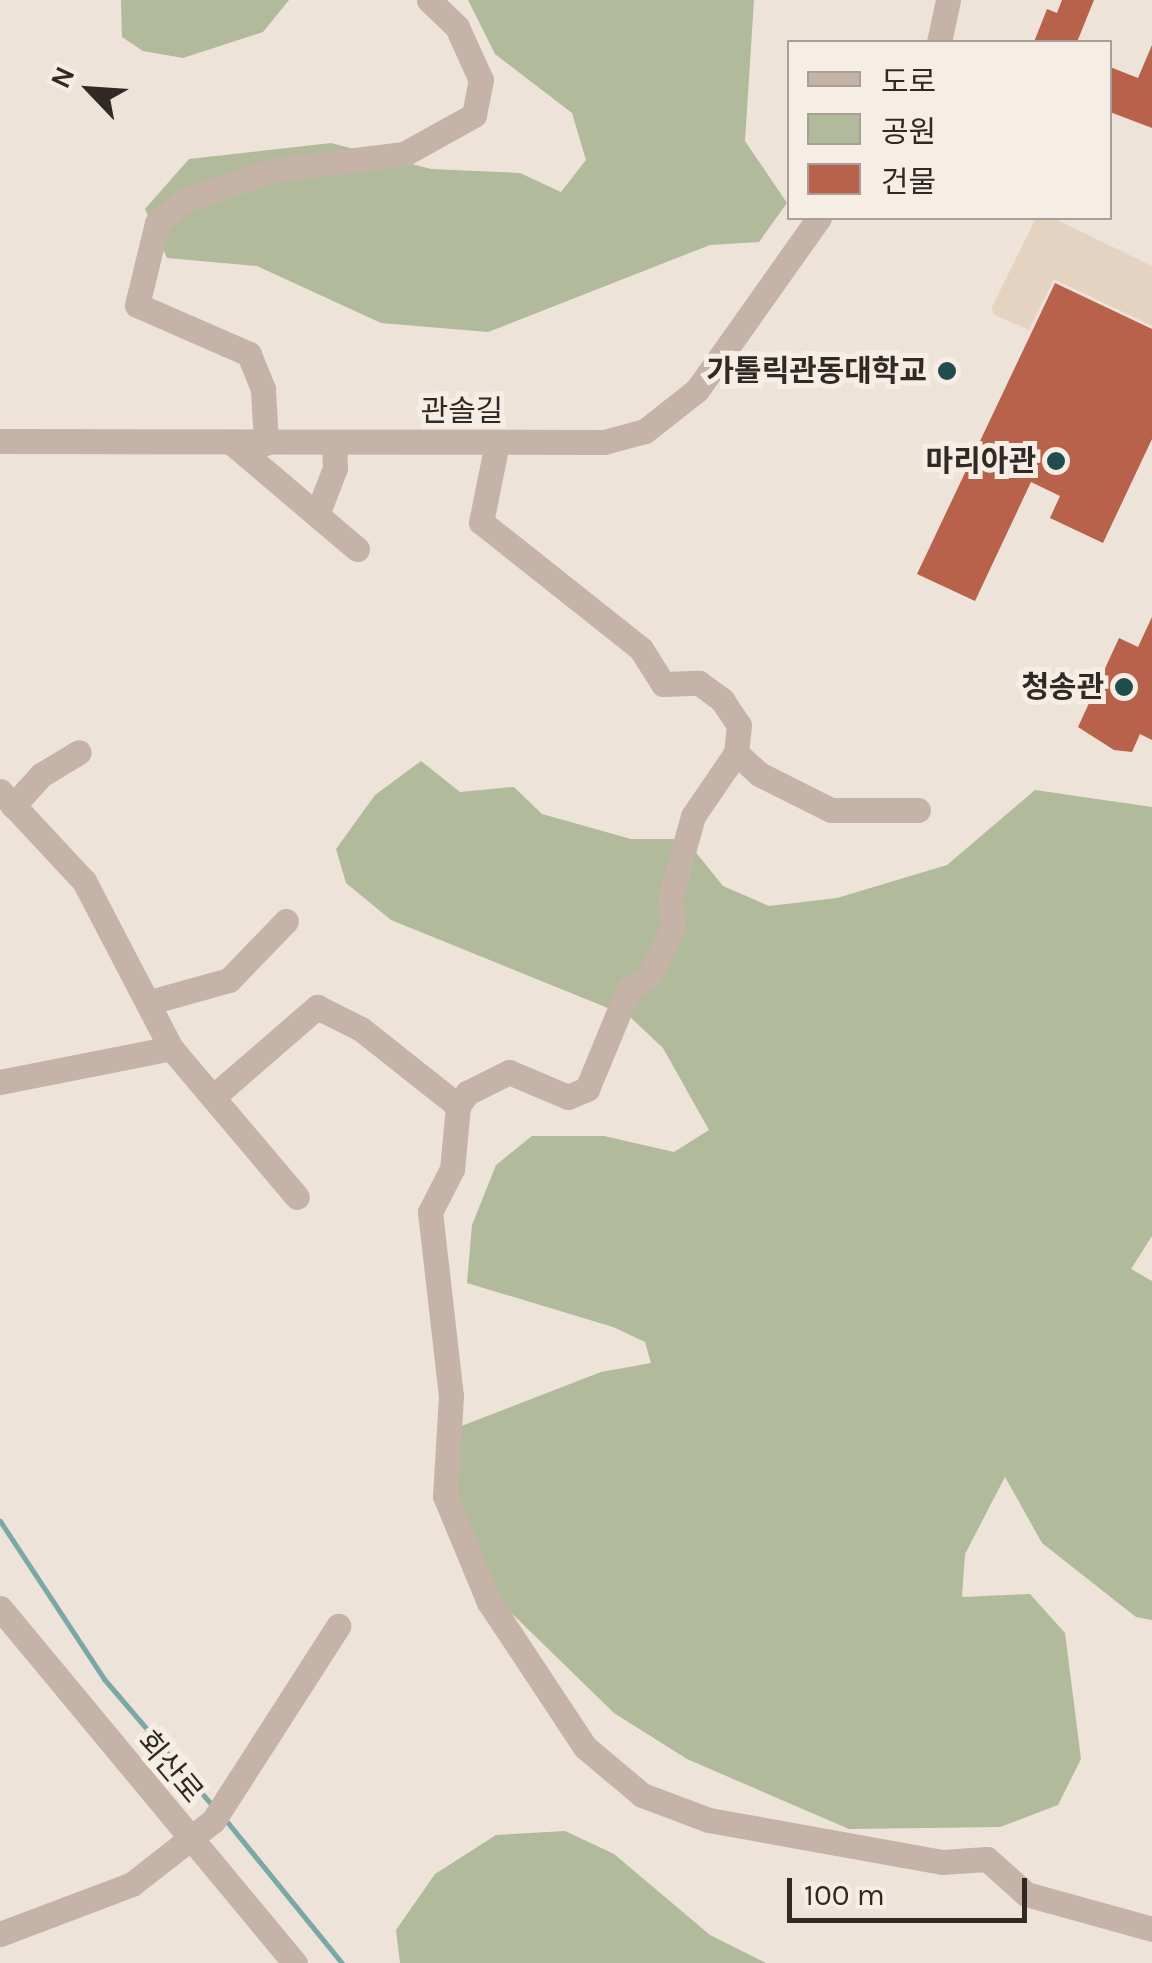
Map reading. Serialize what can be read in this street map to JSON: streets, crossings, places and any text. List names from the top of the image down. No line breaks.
{"streets":{"street":["관솔길","회산로"]},"places":["가톨릭관동대학교","마리아관","청송관"],"legend":["도로","공원","건물"],"scale_bar":"100 m","north":"top left"}
